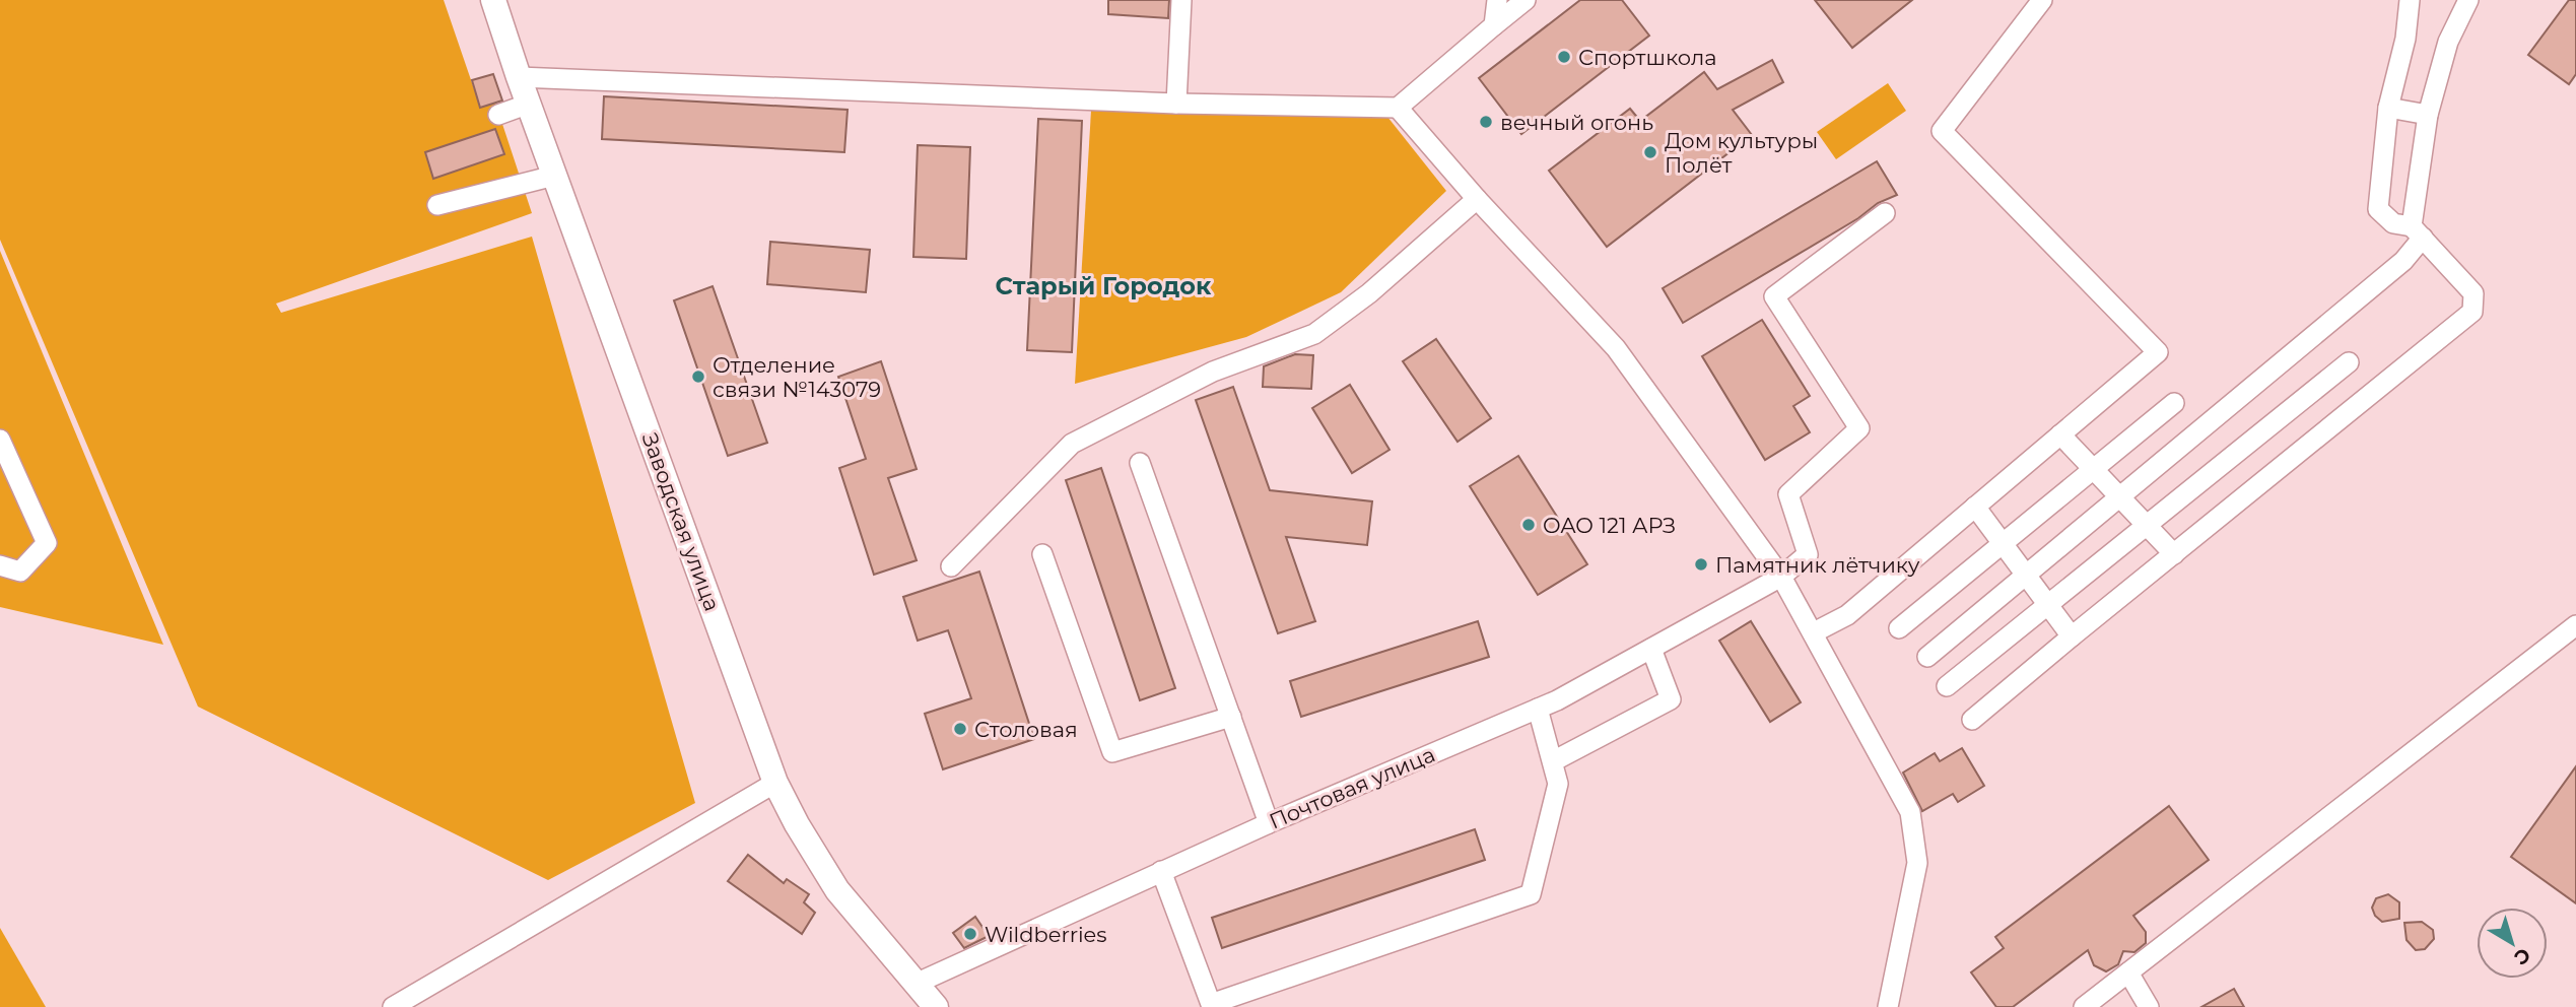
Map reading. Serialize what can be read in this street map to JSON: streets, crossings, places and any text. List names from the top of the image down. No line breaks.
{"streets":{"main road":["Заводская улица"],"street":["Почтовая улица"]},"crossings":[["Заводская улица","Почтовая улица"]],"districts":["Старый Городок"],"places":["Спортшкола","вечный огонь","Дом культуры Полёт","Отделение связи №143079","OAO 121 АРЗ","Памятник лётчику","Столовая","Wildberries"],"north":"bottom right"}
